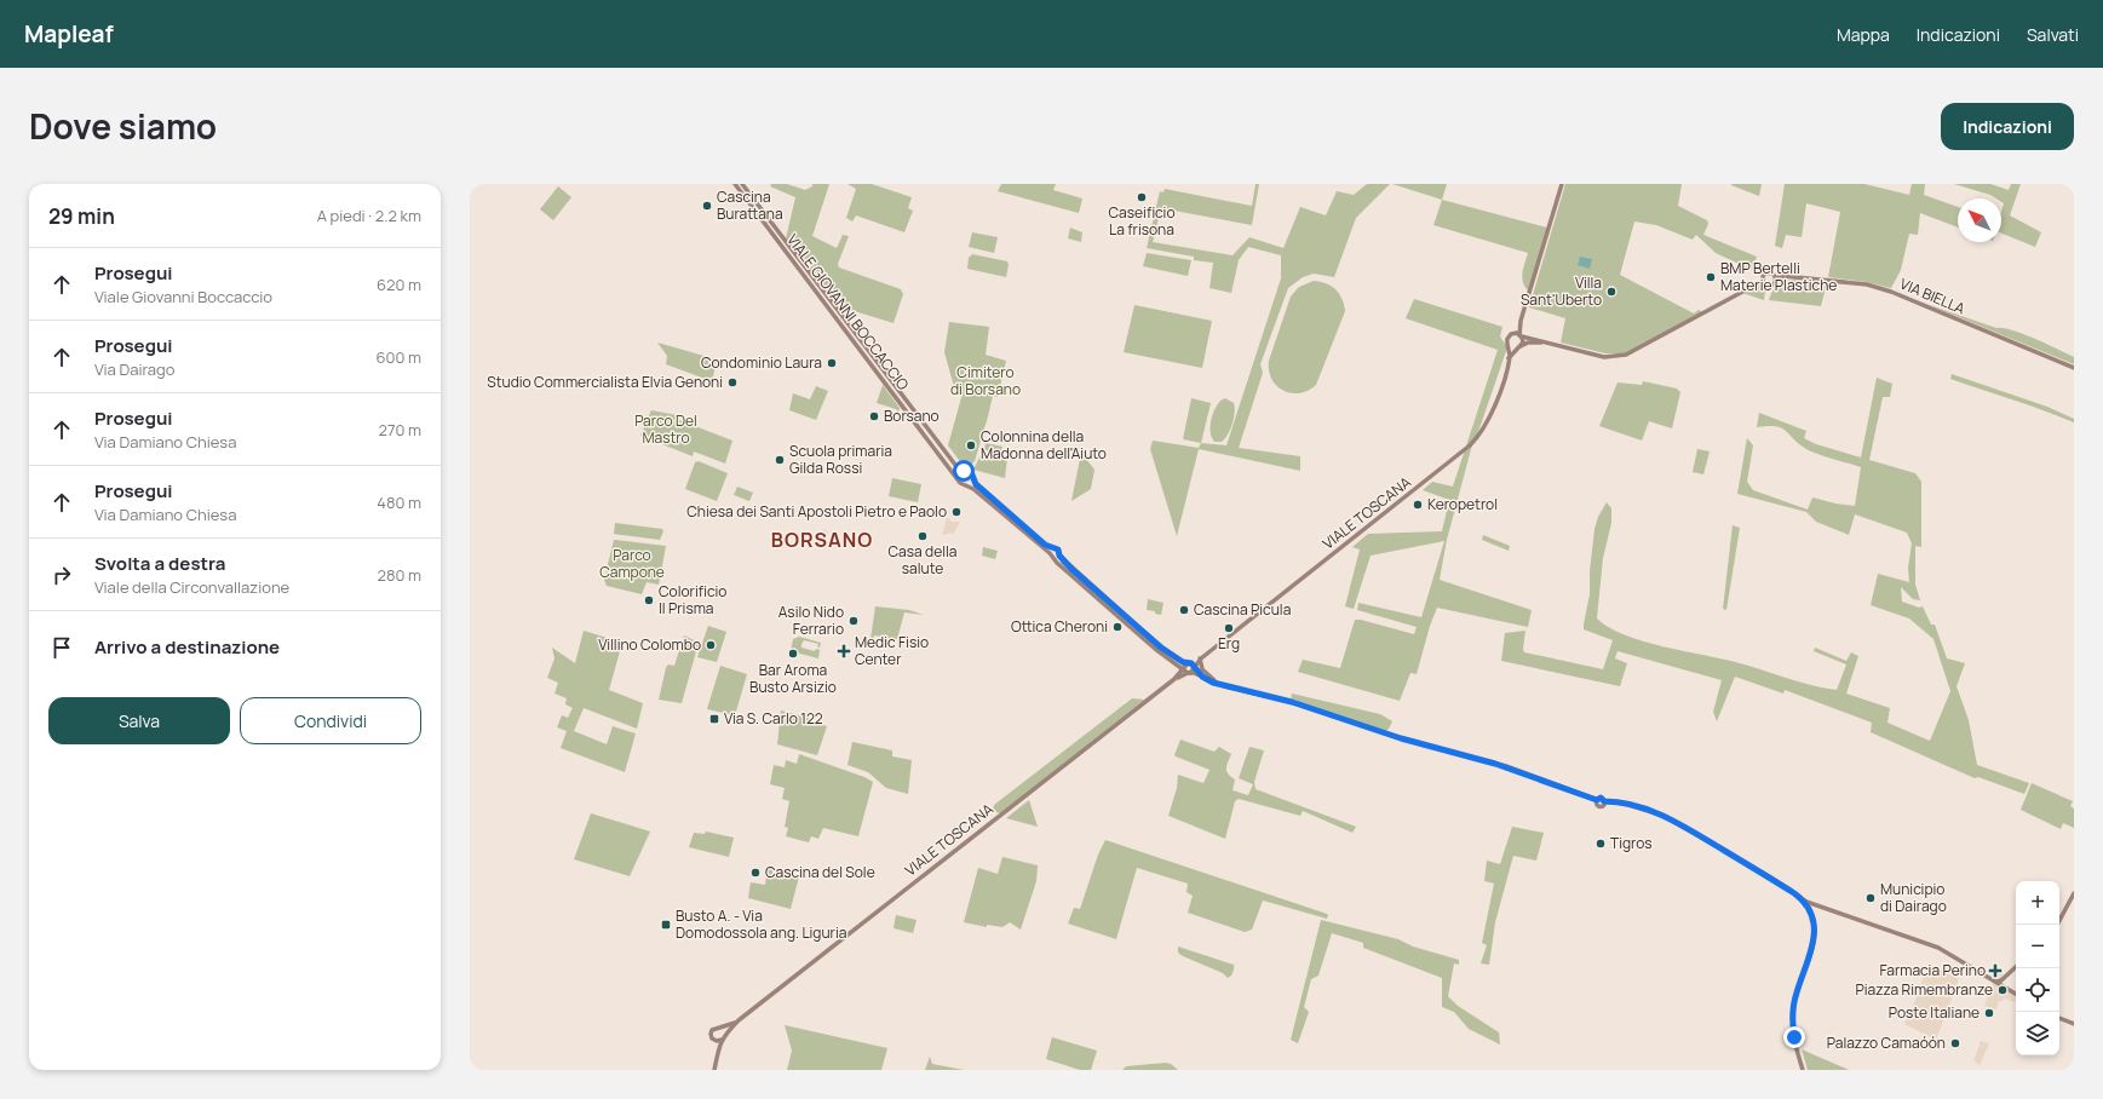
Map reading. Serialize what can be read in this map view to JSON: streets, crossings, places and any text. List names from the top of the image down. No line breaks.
{"streets":{"street":["VIA BIELLA","VIALE GIOVANNI BOCCACCIO","VIALE TOSCANA"]},"crossings":[["VIALE GIOVANNI BOCCACCIO","VIALE TOSCANA"]],"districts":["BORSANO"],"parks":["Cimitero di Borsano","Parco Del Mastro","Parco Campone"],"places":{"other":["Caseificio La frisona","Cascina Burattana","BMP Bertelli Materie Plastiche","Villa Sant'Uberto","Condominio Laura","Studio Commercialista Elvia Genoni","Borsano","Colonnina della Madonna dell'Aiuto","Scuola primaria Gilda Rossi","Keropetrol","Chiesa dei Santi Apostoli Pietro e Paolo","Casa della salute","Colorificio Il Prisma","Cascina Picula","Asilo Nido Ferrario","Ottica Cheroni","Erg","Villino Colombo","Bar Aroma Busto Arsizio","Tigros","Cascina del Sole","Municipio di Dairago","Piazza Rimembranze","Poste Italiane","Palazzo Camaóón"],"health":["Medic Fisio Center","Farmacia Perino"],"transit":["Via S. Carlo 122","Busto A. - Via Domodossola ang. Liguria"]},"north":"top left","page":{"header":"Mapleaf","nav":["Mappa","Indicazioni","Salvati"],"title":"Dove siamo","buttons":["Indicazioni",["Salva","Condividi"]],"heading":["29 min","A piedi · 2.2 km"],"list":[["Prosegui","Viale Giovanni Boccaccio","620 m"],["Prosegui","Via Dairago","600 m"],["Prosegui","Via Damiano Chiesa","270 m"],["Prosegui","Via Damiano Chiesa","480 m"],["Svolta a destra","Viale della Circonvallazione","280 m"],"Arrivo a destinazione"],"map_buttons":["+","−"]}}
